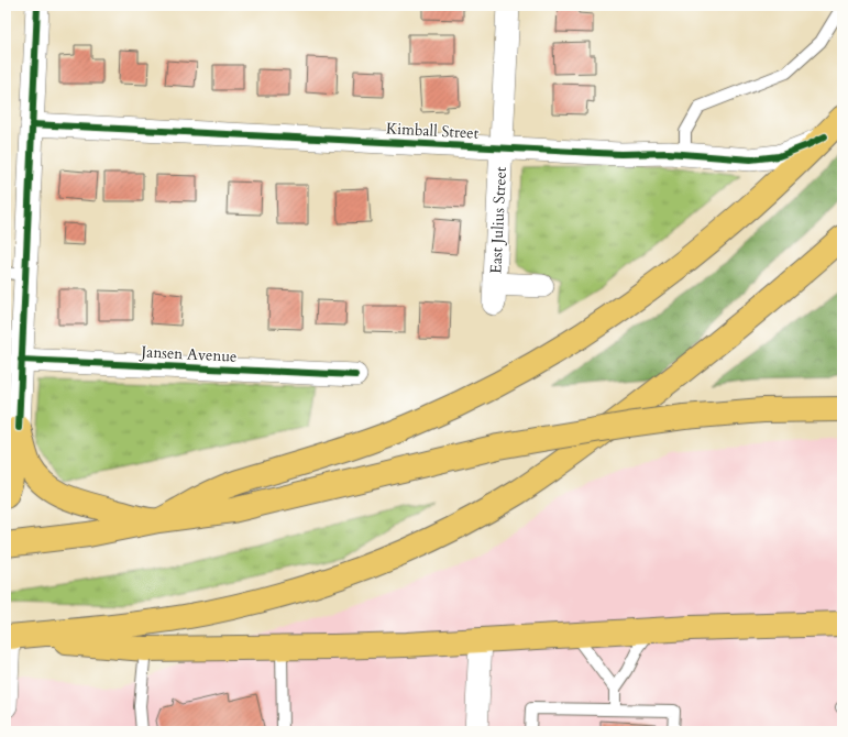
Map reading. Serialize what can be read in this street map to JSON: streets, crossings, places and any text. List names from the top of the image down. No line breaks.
{"streets":{"street":["Kimball Street","East Julius Street","Jansen Avenue"]},"crossings":[["Kimball Street","East Julius Street"]]}
